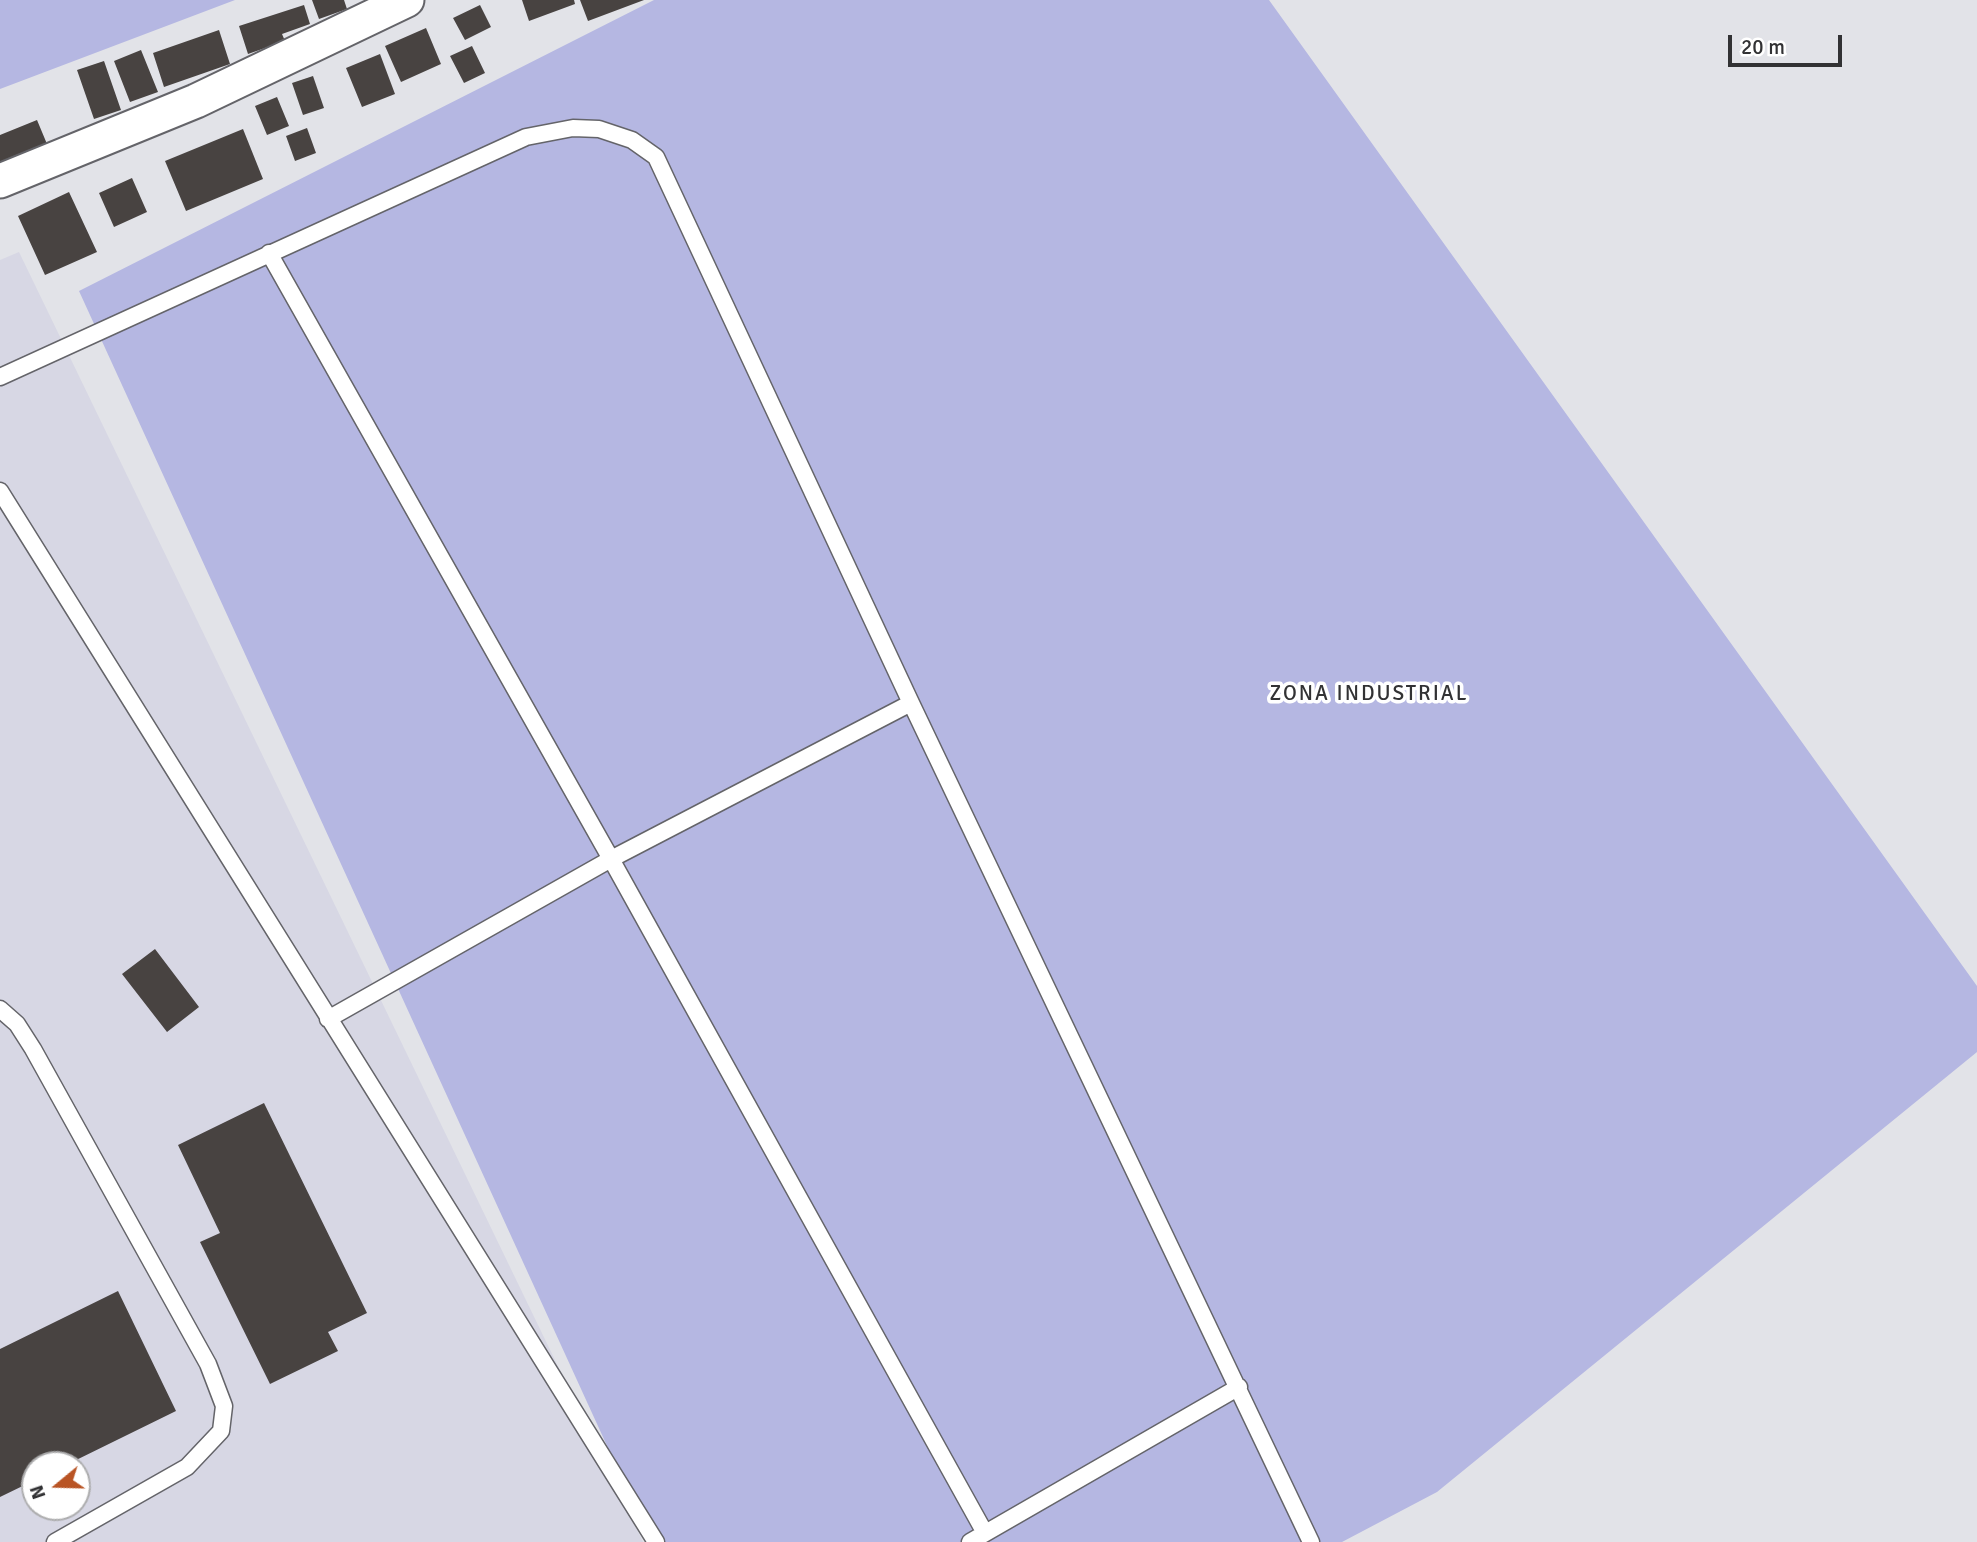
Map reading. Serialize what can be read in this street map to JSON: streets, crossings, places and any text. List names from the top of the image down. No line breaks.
{"districts":["ZONA INDUSTRIAL"],"scale_bar":"20 m","north":"left"}
